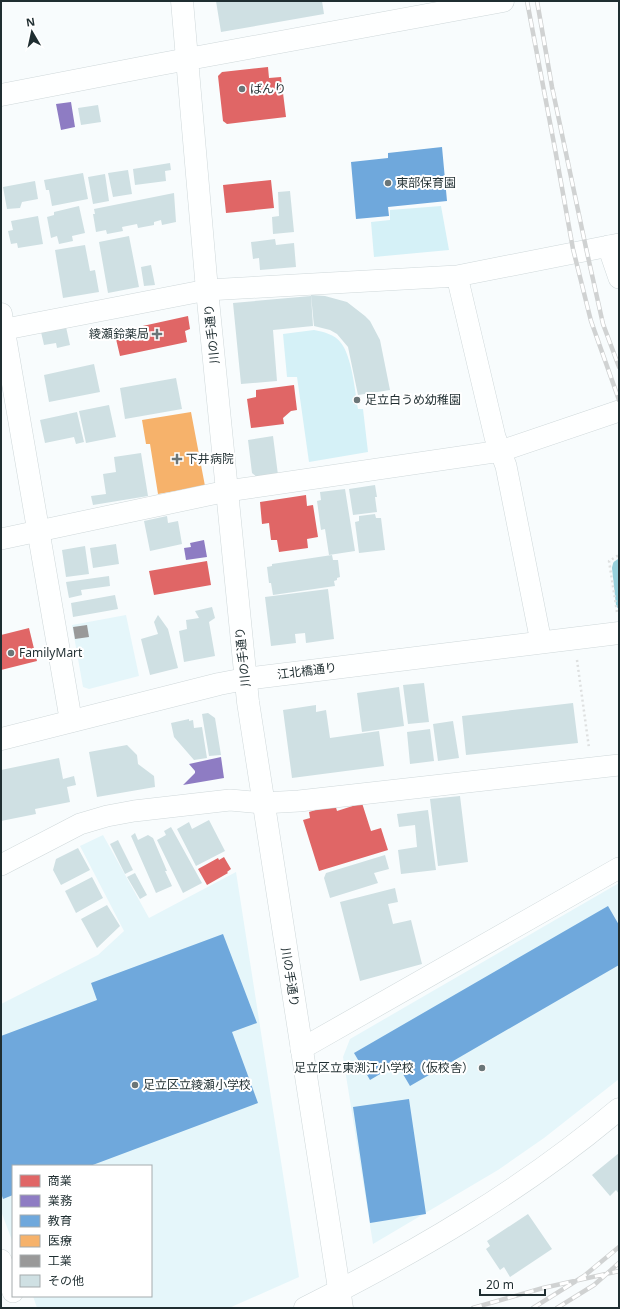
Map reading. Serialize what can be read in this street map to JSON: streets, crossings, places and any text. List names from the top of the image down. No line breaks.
{"streets":{"main road":["川の手通り","江北橋通り"]},"crossings":[["川の手通り","江北橋通り"]],"places":{"other":["ばんり","東部保育園","足立白うめ幼稚園","FamilyMart","足立区立東渕江小学校（仮校舎）","足立区立綾瀬小学校"],"health":["綾瀬鈴薬局","下井病院"]},"legend":["商業","業務","教育","医療","工業","その他"],"scale_bar":"20 m","north":"top"}
